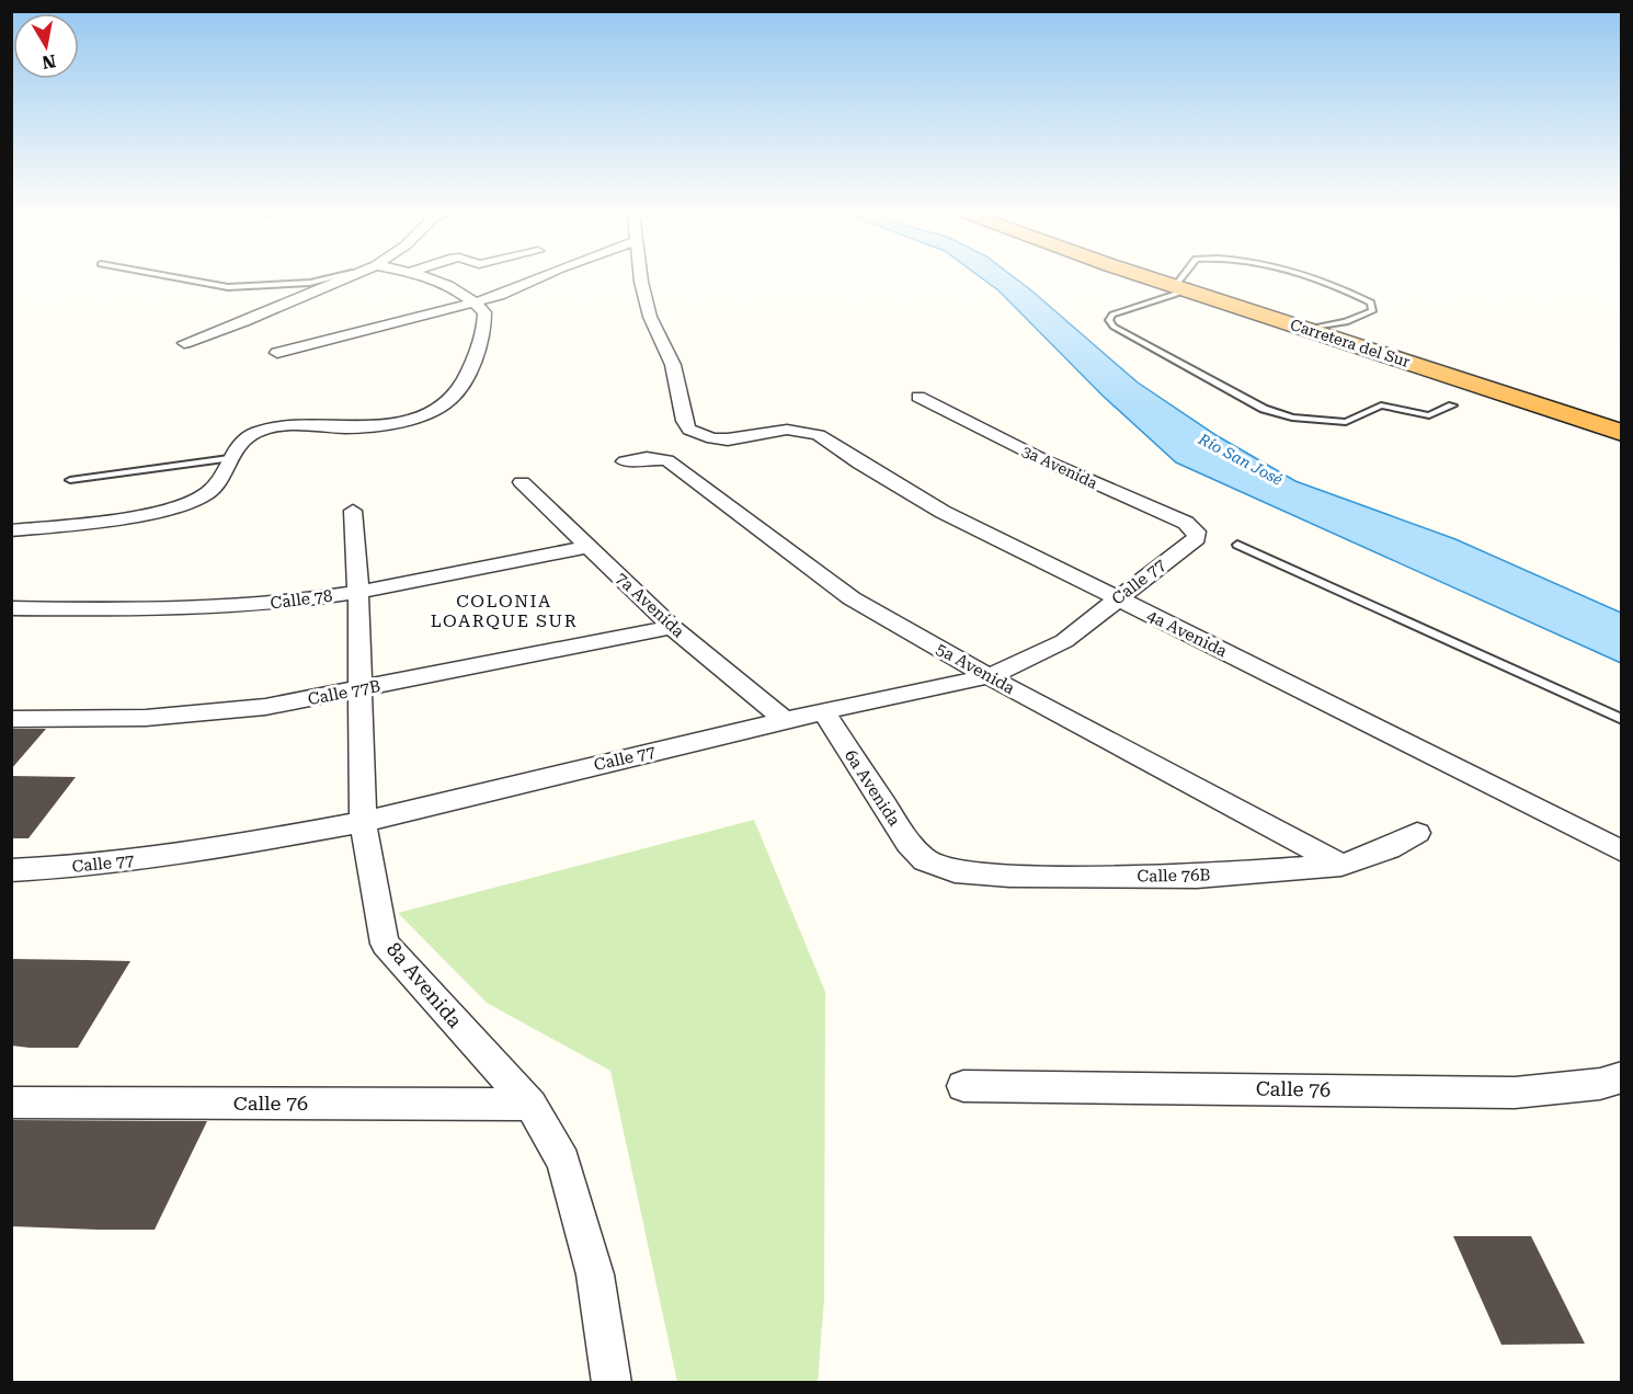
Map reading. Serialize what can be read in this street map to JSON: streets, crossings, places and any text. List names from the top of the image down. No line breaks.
{"streets":{"highway":["Carretera del Sur"],"street":["3a Avenida","Calle 77","Calle 78","7a Avenida","4a Avenida","5a Avenida","Calle 77B","6a Avenida","Calle 76B","8a Avenida","Calle 76"]},"crossings":[["3a Avenida","Calle 77"],["Calle 77","7a Avenida"],["Calle 77","4a Avenida"],["Calle 77","5a Avenida"],["Calle 77","6a Avenida"],["Calle 77","8a Avenida"],["Calle 78","7a Avenida"],["Calle 78","8a Avenida"],["7a Avenida","Calle 77B"],["5a Avenida","Calle 76B"],["Calle 77B","8a Avenida"],["6a Avenida","Calle 76B"],["8a Avenida","Calle 76"]],"districts":["COLONIA LOARQUE SUR"],"water":["Río San José"],"north":"bottom"}
